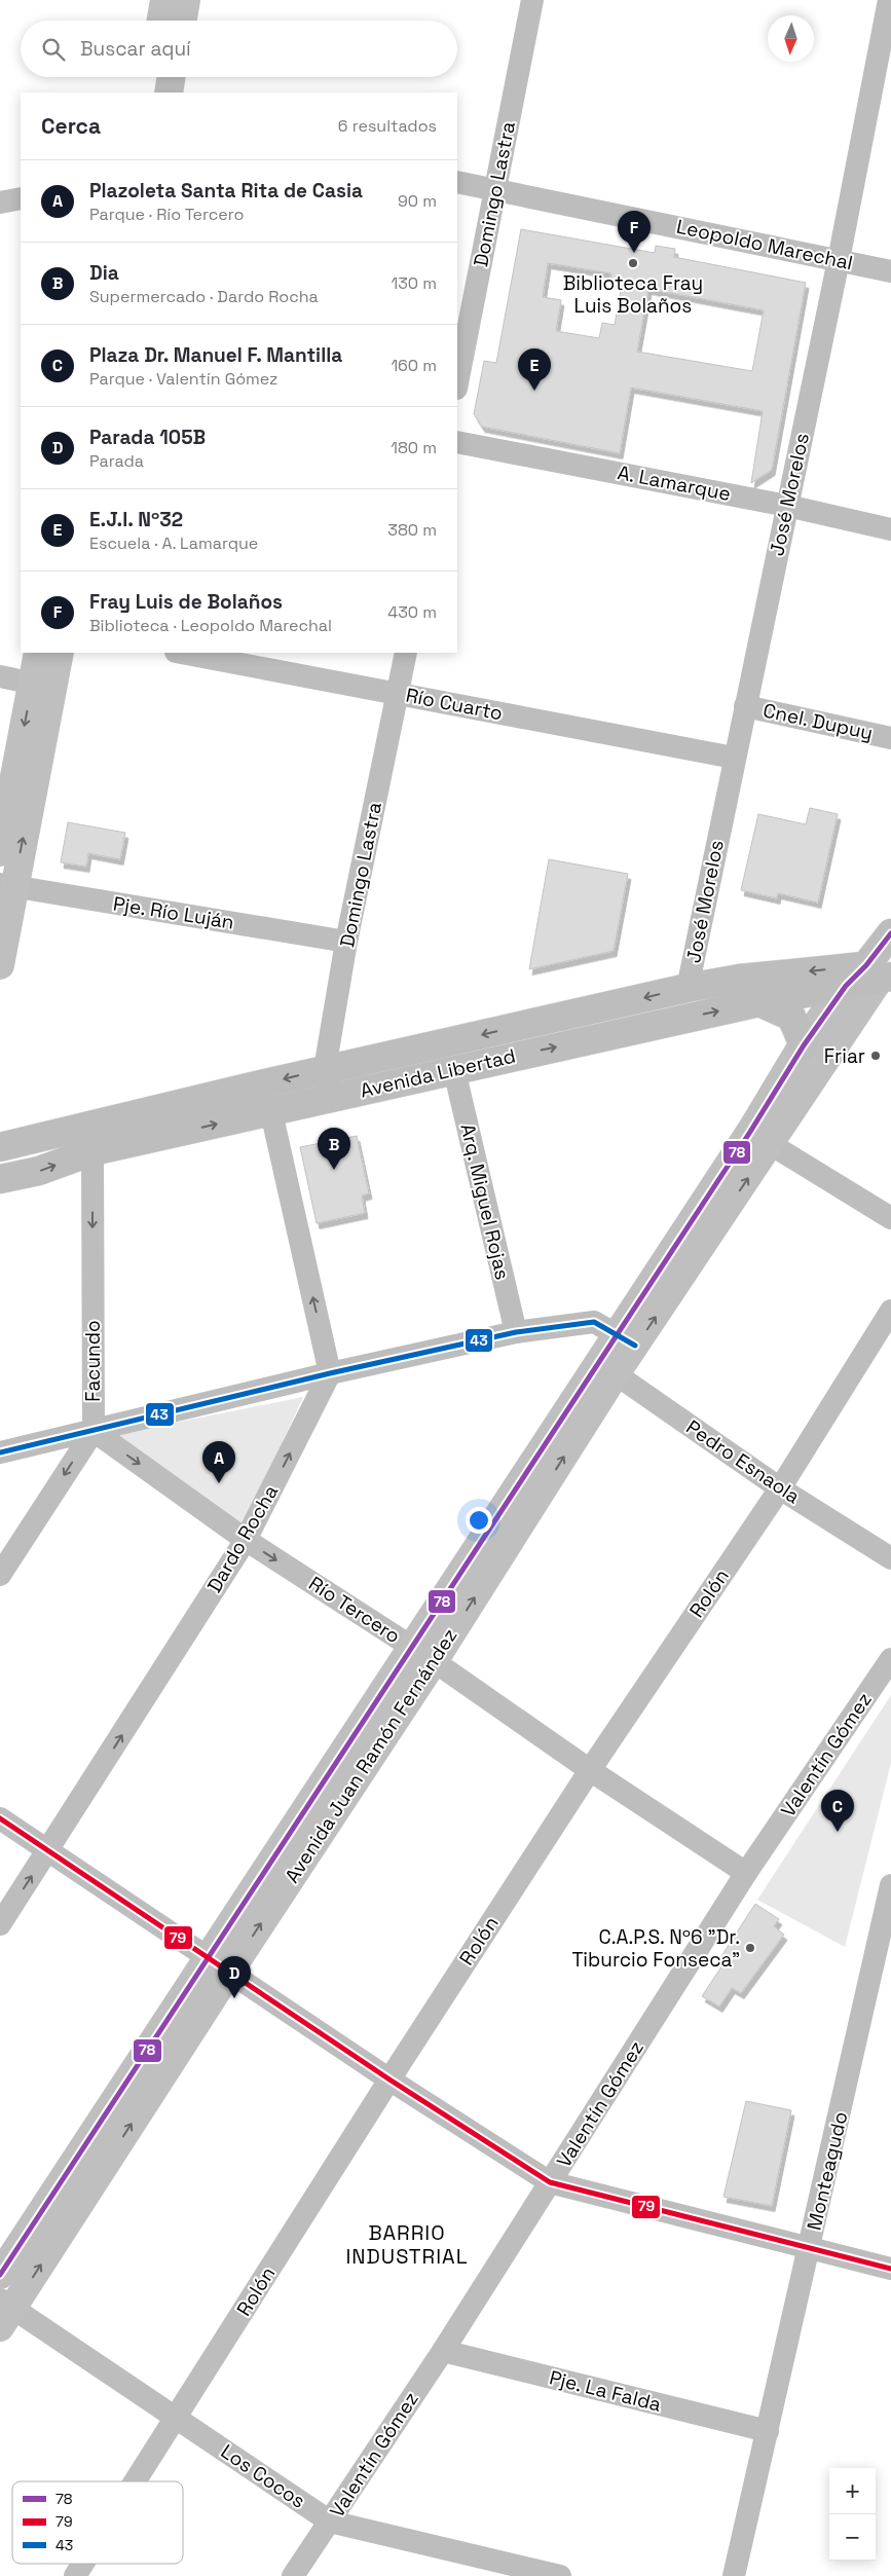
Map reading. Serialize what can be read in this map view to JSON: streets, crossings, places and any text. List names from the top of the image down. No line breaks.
{"streets":{"main road":["Avenida Libertad","Avenida Juan Ramón Fernández"],"street":["Domingo Lastra","Leopoldo Marechal","A. Lamarque","José Morelos","Río Cuarto","Cnel. Dupuy","Pje. Río Luján","Arq. Miguel Rojas","Facundo","Pedro Esnaola","Dardo Rocha","Rolón","Río Tercero","Valentín Gómez","Monteagudo","Pje. La Falda","Los Cocos"]},"crossings":[["Domingo Lastra","Leopoldo Marechal"],["Domingo Lastra","Río Cuarto"],["Domingo Lastra","Pje. Río Luján"],["Domingo Lastra","Avenida Libertad"],["Leopoldo Marechal","José Morelos"],["A. Lamarque","José Morelos"],["José Morelos","Río Cuarto"],["José Morelos","Cnel. Dupuy"],["José Morelos","Avenida Libertad"],["Avenida Libertad","Arq. Miguel Rojas"],["Avenida Libertad","Facundo"],["Avenida Libertad","Avenida Juan Ramón Fernández"],["Facundo","Río Tercero"],["Pedro Esnaola","Rolón"],["Pedro Esnaola","Avenida Juan Ramón Fernández"],["Dardo Rocha","Río Tercero"],["Rolón","Río Tercero"],["Rolón","Los Cocos"],["Río Tercero","Valentín Gómez"],["Río Tercero","Avenida Juan Ramón Fernández"],["Valentín Gómez","Pje. La Falda"],["Valentín Gómez","Los Cocos"],["Avenida Juan Ramón Fernández","Los Cocos"],["Monteagudo","Pje. La Falda"]],"one_way":["Dardo Rocha","Río Tercero"],"districts":["BARRIO INDUSTRIAL"],"places":["Biblioteca Fray Luis Bolaños","Friar","C.A.P.S. Nº6 \"Dr. Tiburcio Fonseca\""],"lines":["transit line 78","transit line 43","transit line 79"],"legend":["78","79","43"],"north":"bottom","page":{"search":"Buscar aquí","heading":["Cerca","6 resultados"],"list":[{"mark":"A","name":"Plazoleta Santa Rita de Casia","note":"Parque · Río Tercero","value":"90 m"},{"mark":"B","name":"Dia","note":"Supermercado · Dardo Rocha","value":"130 m"},{"mark":"C","name":"Plaza Dr. Manuel F. Mantilla","note":"Parque · Valentín Gómez","value":"160 m"},{"mark":"D","name":"Parada 105B","note":"Parada","value":"180 m"},{"mark":"E","name":"E.J.I. Nº32","note":"Escuela · A. Lamarque","value":"380 m"},{"mark":"F","name":"Fray Luis de Bolaños","note":"Biblioteca · Leopoldo Marechal","value":"430 m"}],"pins":["F","E","B","A","C","D"],"map_buttons":["+","−"]}}
